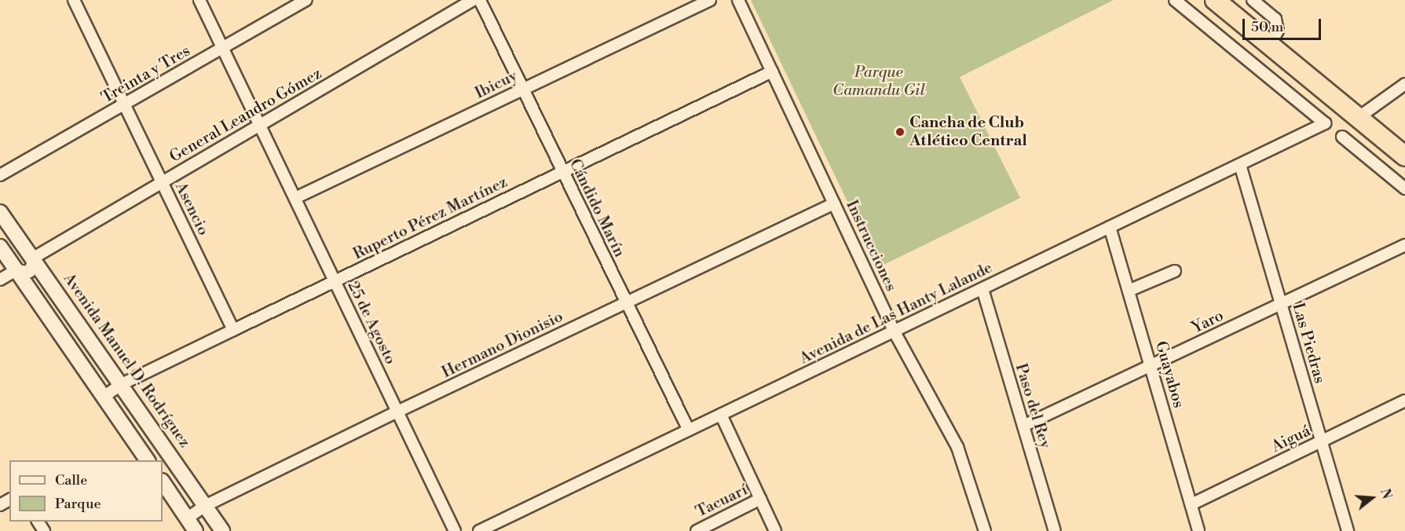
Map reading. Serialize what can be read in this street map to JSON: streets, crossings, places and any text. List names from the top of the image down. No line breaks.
{"streets":{"street":["Treinta y Tres","Ibicuy","General Leandro Gómez","Cándido Marín","Asencio","Ruperto Pérez Martínez","Instrucciones","Avenida de Las Hanty Lalande","Yaro","25 de Agosto","Las Piedras","Hermano Dionisio","Avenida Manuel D. Rodríguez","Guayabos","Paso del Rey","Aiguá","Tacuarí"]},"crossings":[["Treinta y Tres","Asencio"],["Treinta y Tres","25 de Agosto"],["Ibicuy","Cándido Marín"],["Ibicuy","25 de Agosto"],["General Leandro Gómez","Asencio"],["General Leandro Gómez","25 de Agosto"],["General Leandro Gómez","Avenida Manuel D. Rodríguez"],["Cándido Marín","Ruperto Pérez Martínez"],["Cándido Marín","Avenida de Las Hanty Lalande"],["Cándido Marín","Hermano Dionisio"],["Asencio","Ruperto Pérez Martínez"],["Ruperto Pérez Martínez","Instrucciones"],["Ruperto Pérez Martínez","25 de Agosto"],["Ruperto Pérez Martínez","Avenida Manuel D. Rodríguez"],["Instrucciones","Avenida de Las Hanty Lalande"],["Instrucciones","Hermano Dionisio"],["Avenida de Las Hanty Lalande","Las Piedras"],["Avenida de Las Hanty Lalande","Guayabos"],["Avenida de Las Hanty Lalande","Paso del Rey"],["Yaro","Las Piedras"],["Yaro","Guayabos"],["Yaro","Paso del Rey"],["25 de Agosto","Hermano Dionisio"],["Las Piedras","Aiguá"],["Hermano Dionisio","Avenida Manuel D. Rodríguez"],["Guayabos","Aiguá"]],"parks":["Parque Camandu Gil"],"places":["Cancha de Club Atlético Central"],"legend":["Calle","Parque"],"scale_bar":"50 m","north":"right"}
